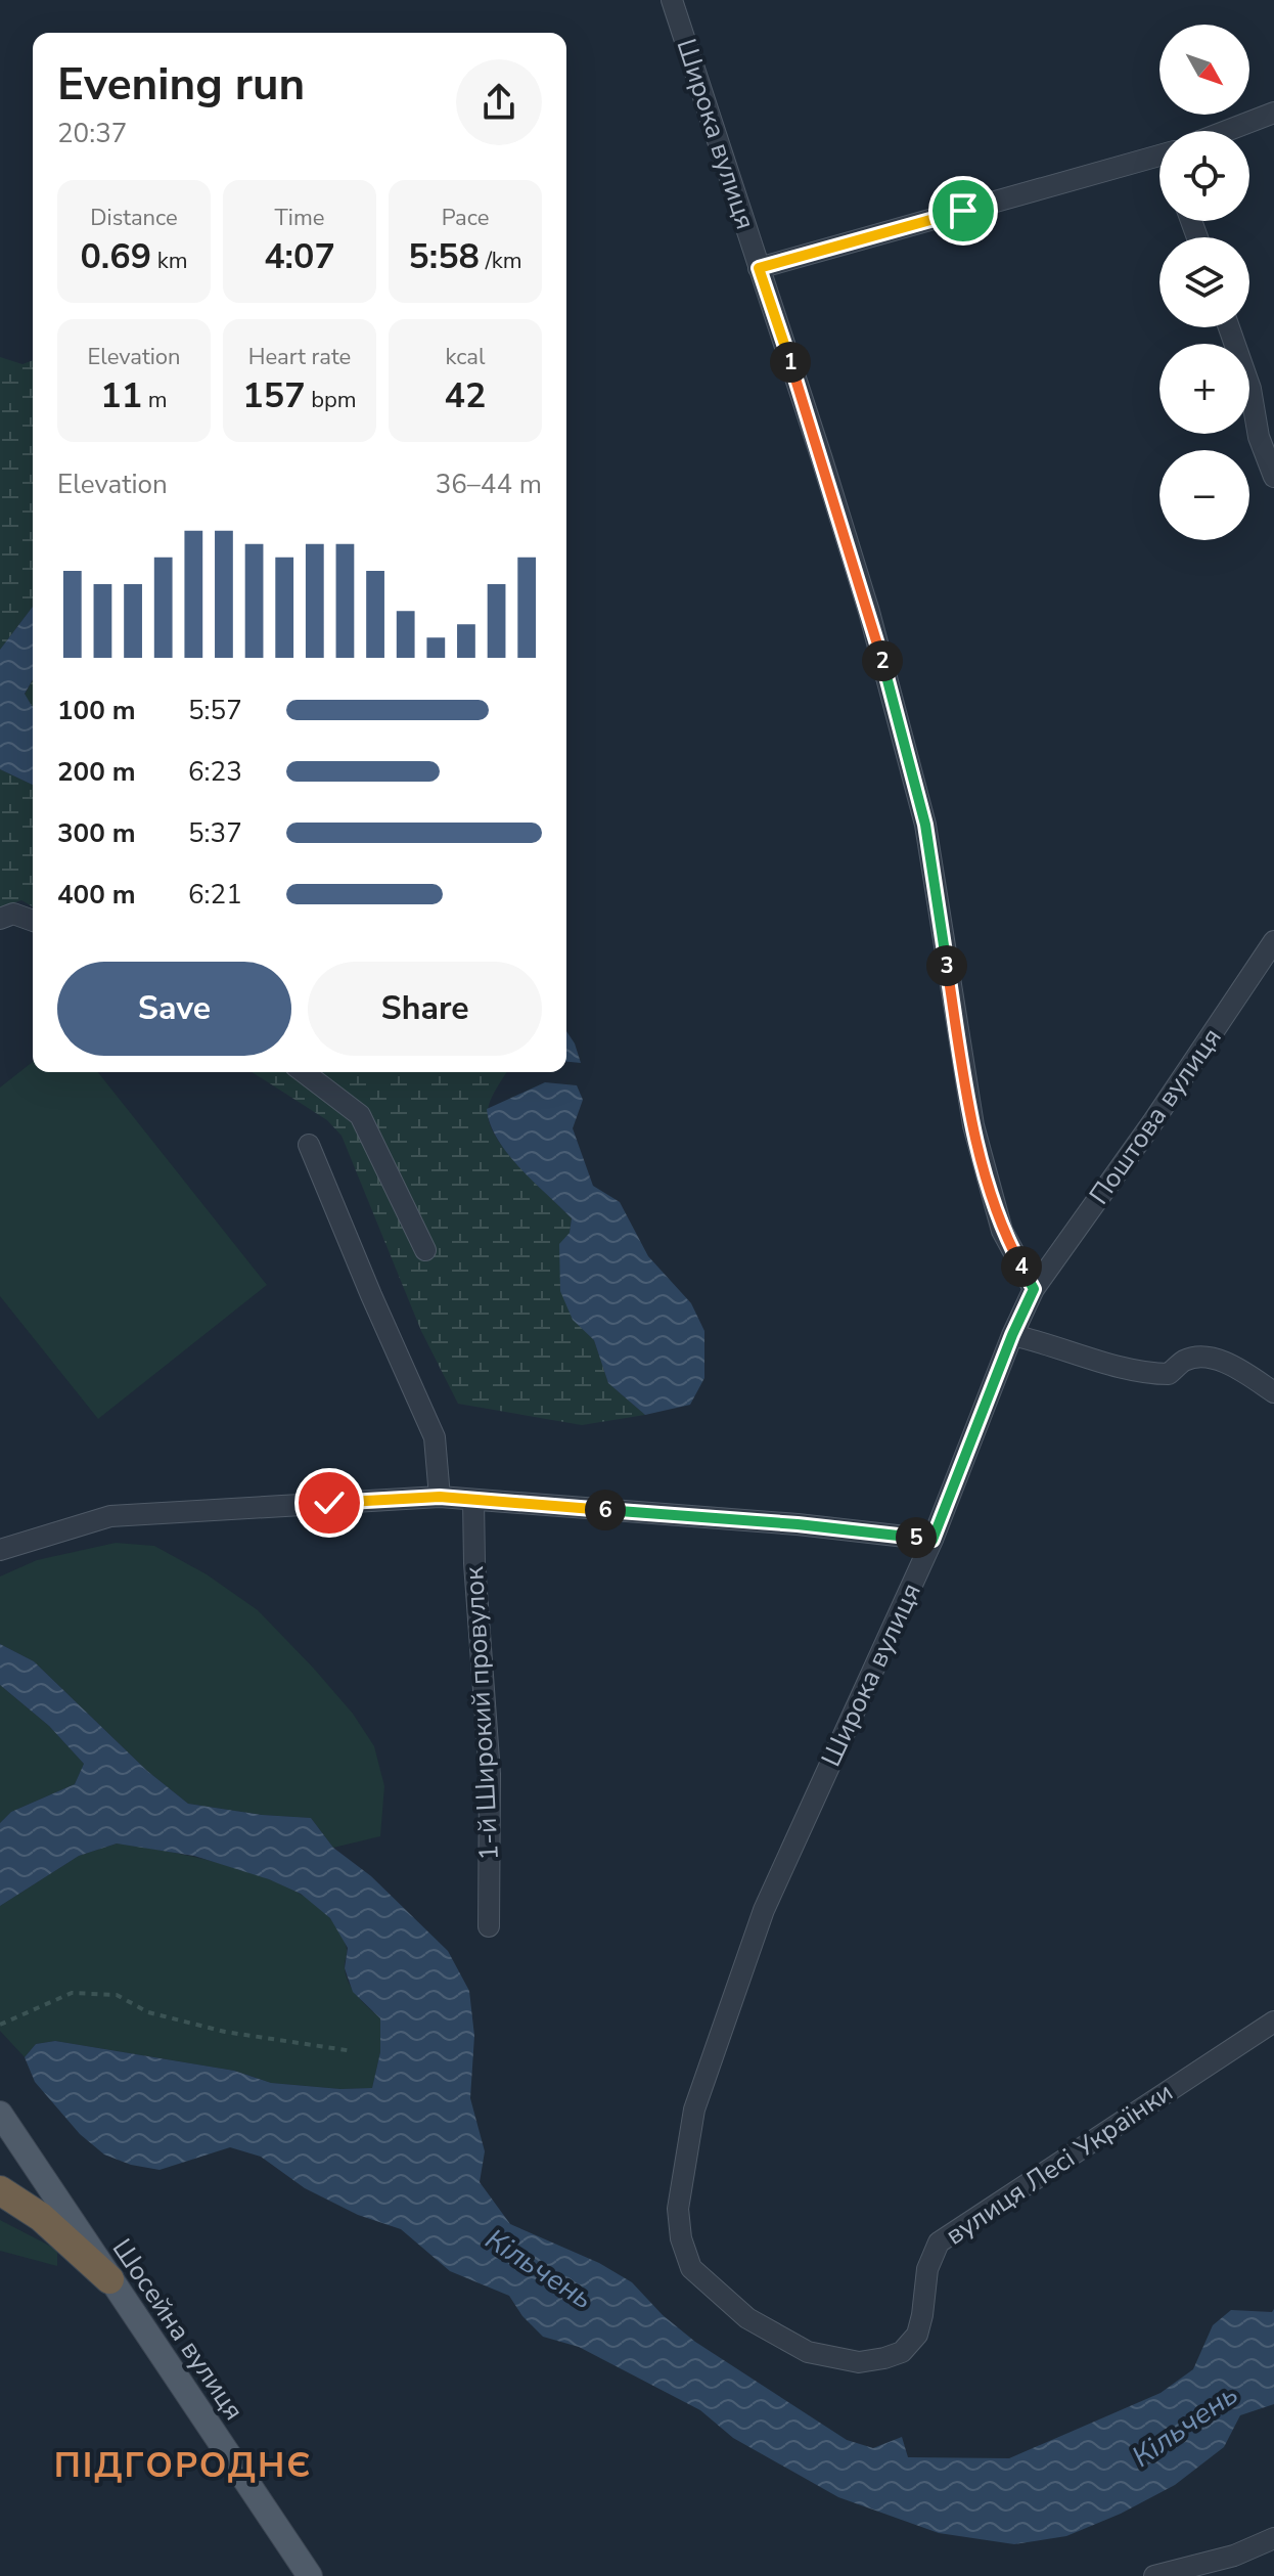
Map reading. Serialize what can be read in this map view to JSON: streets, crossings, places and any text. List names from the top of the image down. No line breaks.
{"streets":{"main road":["Шосейна вулиця"],"street":["Широка вулиця","Поштова вулиця","1-й Широкий провулок","вулиця Лесі Українки"]},"crossings":[["Широка вулиця","Поштова вулиця"],["Широка вулиця","вулиця Лесі Українки"]],"districts":["ПІДГОРОДНЄ"],"water":["Кільчень"],"north":"bottom right","page":{"map_buttons":["+","−"],"heading":["Evening run","20:37"],"stats":[["Distance","0.69 km"],["Time","4:07"],["Pace","5:58 /km"],["Elevation","11 m"],["Heart rate","157 bpm"],["kcal","42"]],"pins":["1","2","3","4","6","5"],"chart":["Elevation","36–44 m"],"list":[{"name":"100 m","note":"5:57"},{"name":"200 m","note":"6:23"},{"name":"300 m","note":"5:37"},{"name":"400 m","note":"6:21"}],"buttons":["Save","Share"]}}
